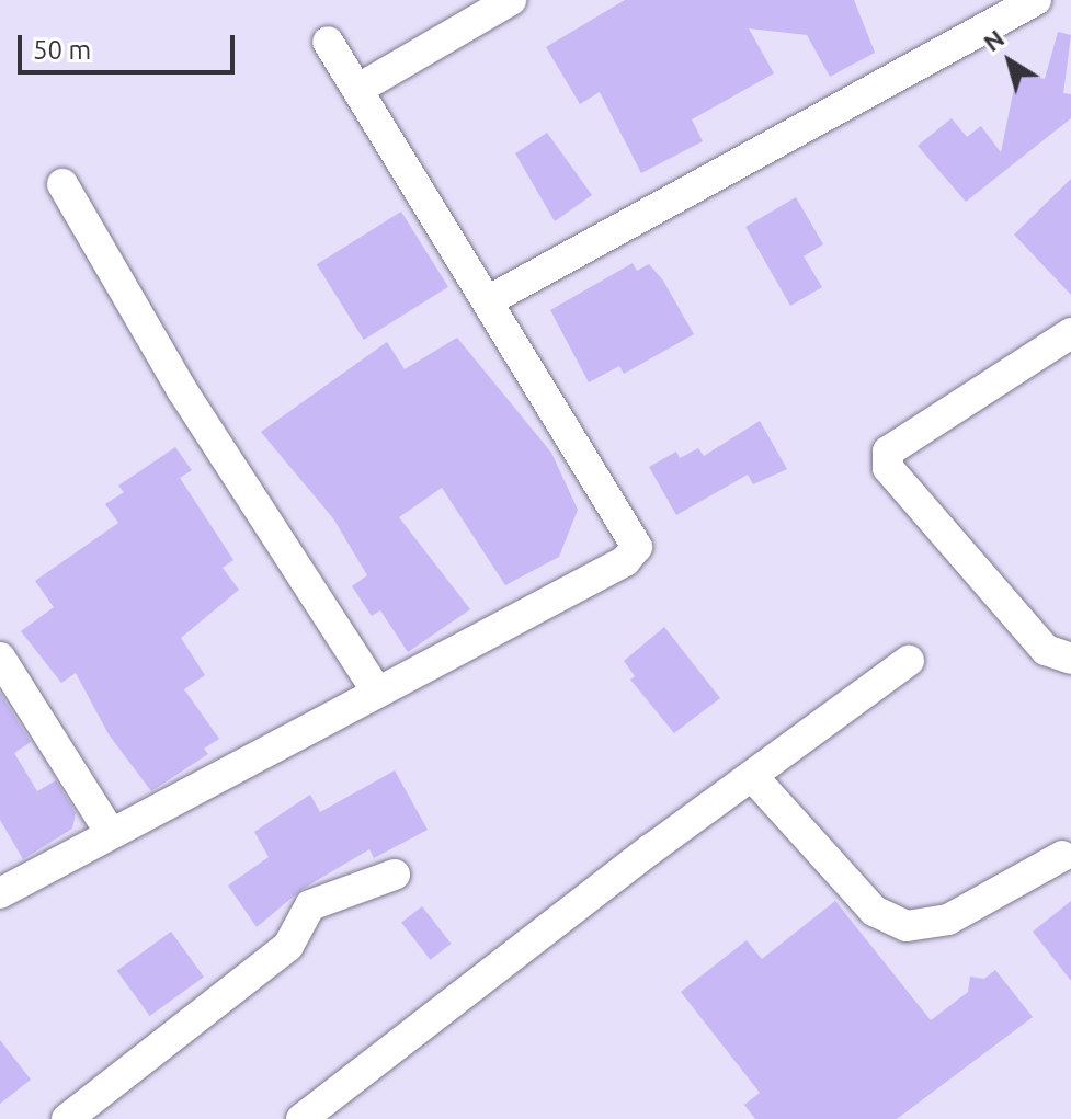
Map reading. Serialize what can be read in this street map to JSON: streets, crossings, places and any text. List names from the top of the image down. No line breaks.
{"scale_bar":"50 m","north":"top left"}
